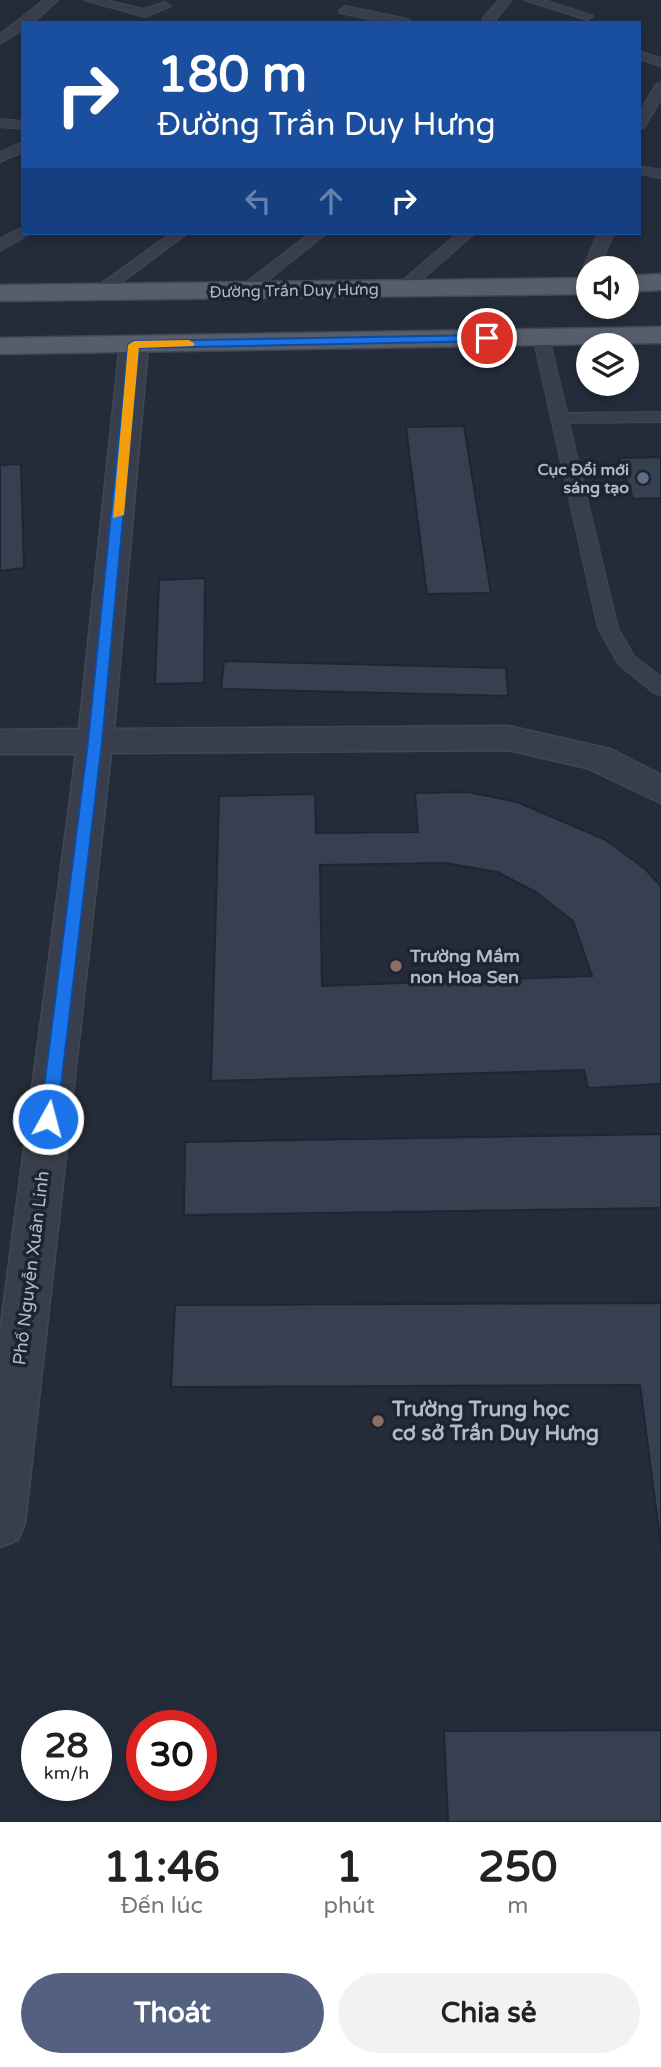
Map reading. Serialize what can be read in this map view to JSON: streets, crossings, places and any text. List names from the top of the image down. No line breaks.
{"streets":{"main road":["Đường Trần Duy Hưng"],"street":["Phố Nguyễn Xuân Linh"]},"places":["Cục Đổi mới sáng tạo","Trường Mầm non Hoa Sen","Trường Trung học cơ sở Trần Duy Hưng"],"page":{"turn":["180 m","Đường Trần Duy Hưng"],"speed":"28 km/h","limit":"30","eta":["11:46","Đến lúc","1","phút","250","m"],"buttons":["Thoát","Chia sẻ"]}}
